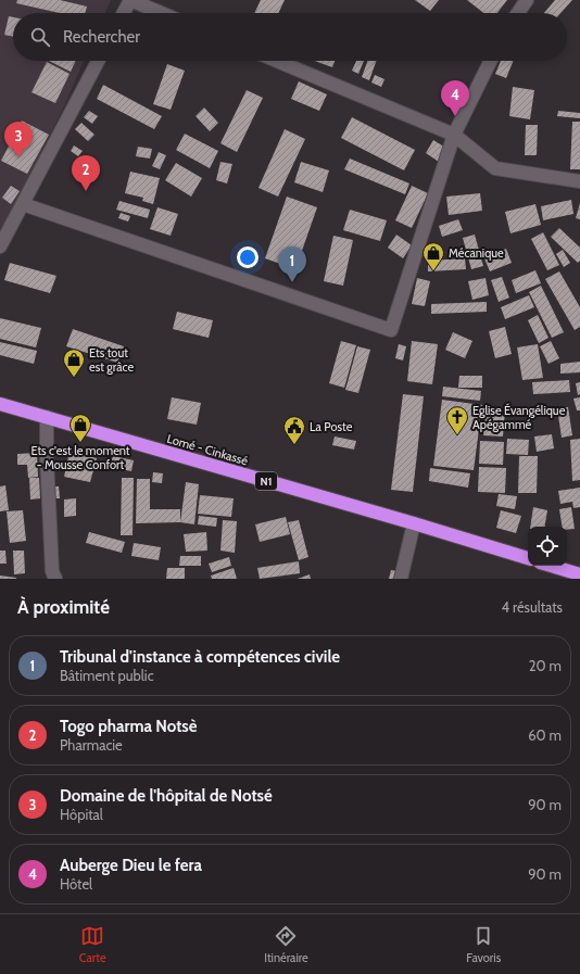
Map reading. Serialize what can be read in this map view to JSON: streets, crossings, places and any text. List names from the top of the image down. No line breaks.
{"streets":{"highway":["Lomé - Cinkassé","N1"]},"places":{"shop":["Mécanique","Ets tout est grâce","Ets c'est le moment - Mousse Confort"],"church":["Eglise Évangélique Apégammé"],"public building":["La Poste"]},"page":{"search":"Rechercher","pins":["4","3","2","1"],"heading":["À proximité","4 résultats"],"list":[{"mark":"1","name":"Tribunal d'instance à compétences civile","note":"Bâtiment public","value":"20 m"},{"mark":"2","name":"Togo pharma Notsè","note":"Pharmacie","value":"60 m"},{"mark":"3","name":"Domaine de l'hôpital de Notsé","note":"Hôpital","value":"90 m"},{"mark":"4","name":"Auberge Dieu le fera","note":"Hôtel","value":"90 m"}],"nav":["Carte","Itinéraire","Favoris"]}}
